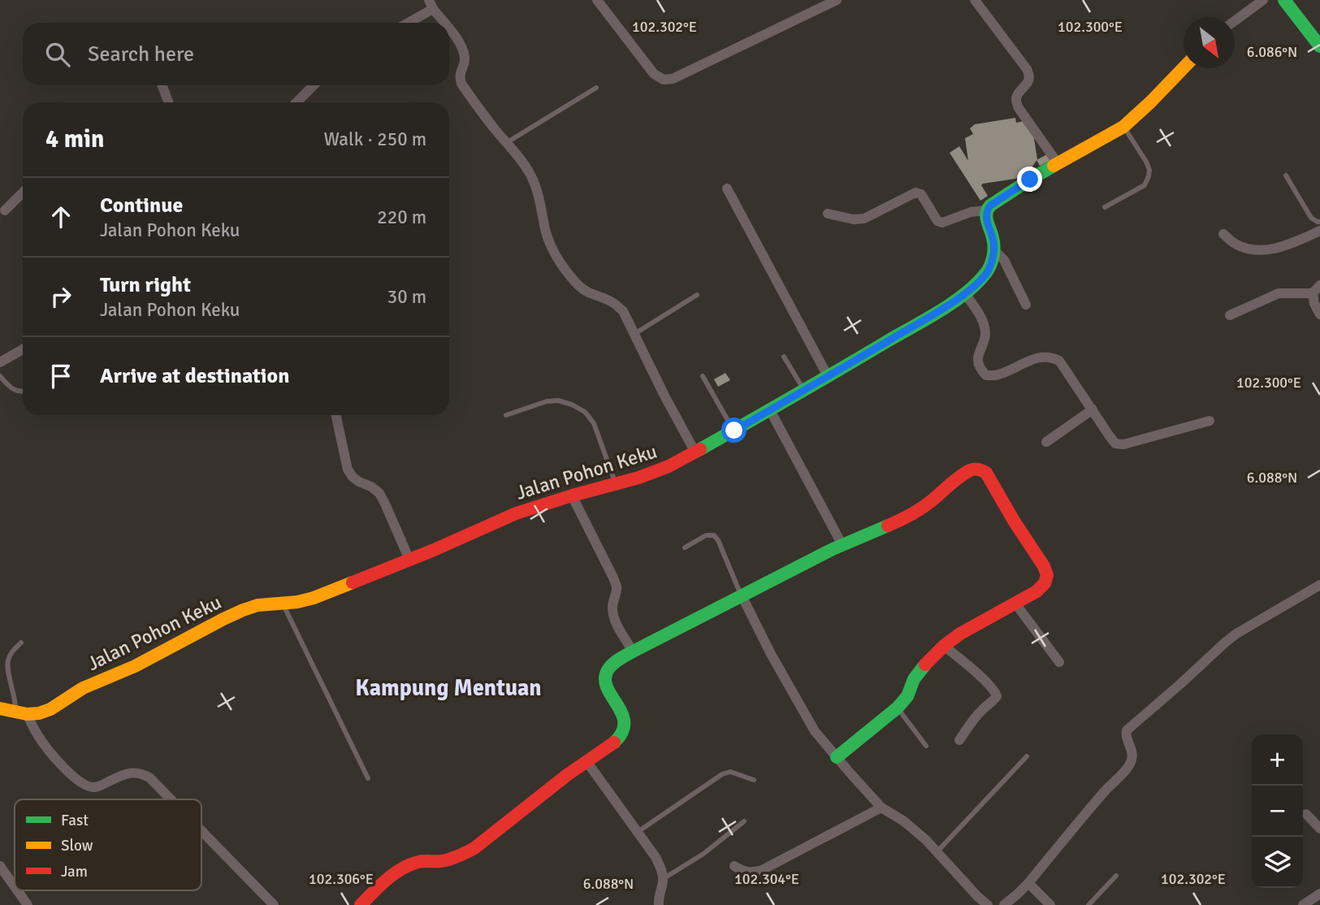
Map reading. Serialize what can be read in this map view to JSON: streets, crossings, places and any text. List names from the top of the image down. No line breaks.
{"streets":{"street":["Jalan Pohon Keku"]},"districts":["Kampung Mentuan"],"legend":["Fast","Slow","Jam"],"north":"bottom right","page":{"search":"Search here","heading":["4 min","Walk · 250 m"],"list":[["Continue","Jalan Pohon Keku","220 m"],["Turn right","Jalan Pohon Keku","30 m"],"Arrive at destination"],"map_buttons":["+","−"]},"coordinates":["102.302°E","102.300°E","6.086°N","6.088°N","102.306°E","102.304°E"]}
